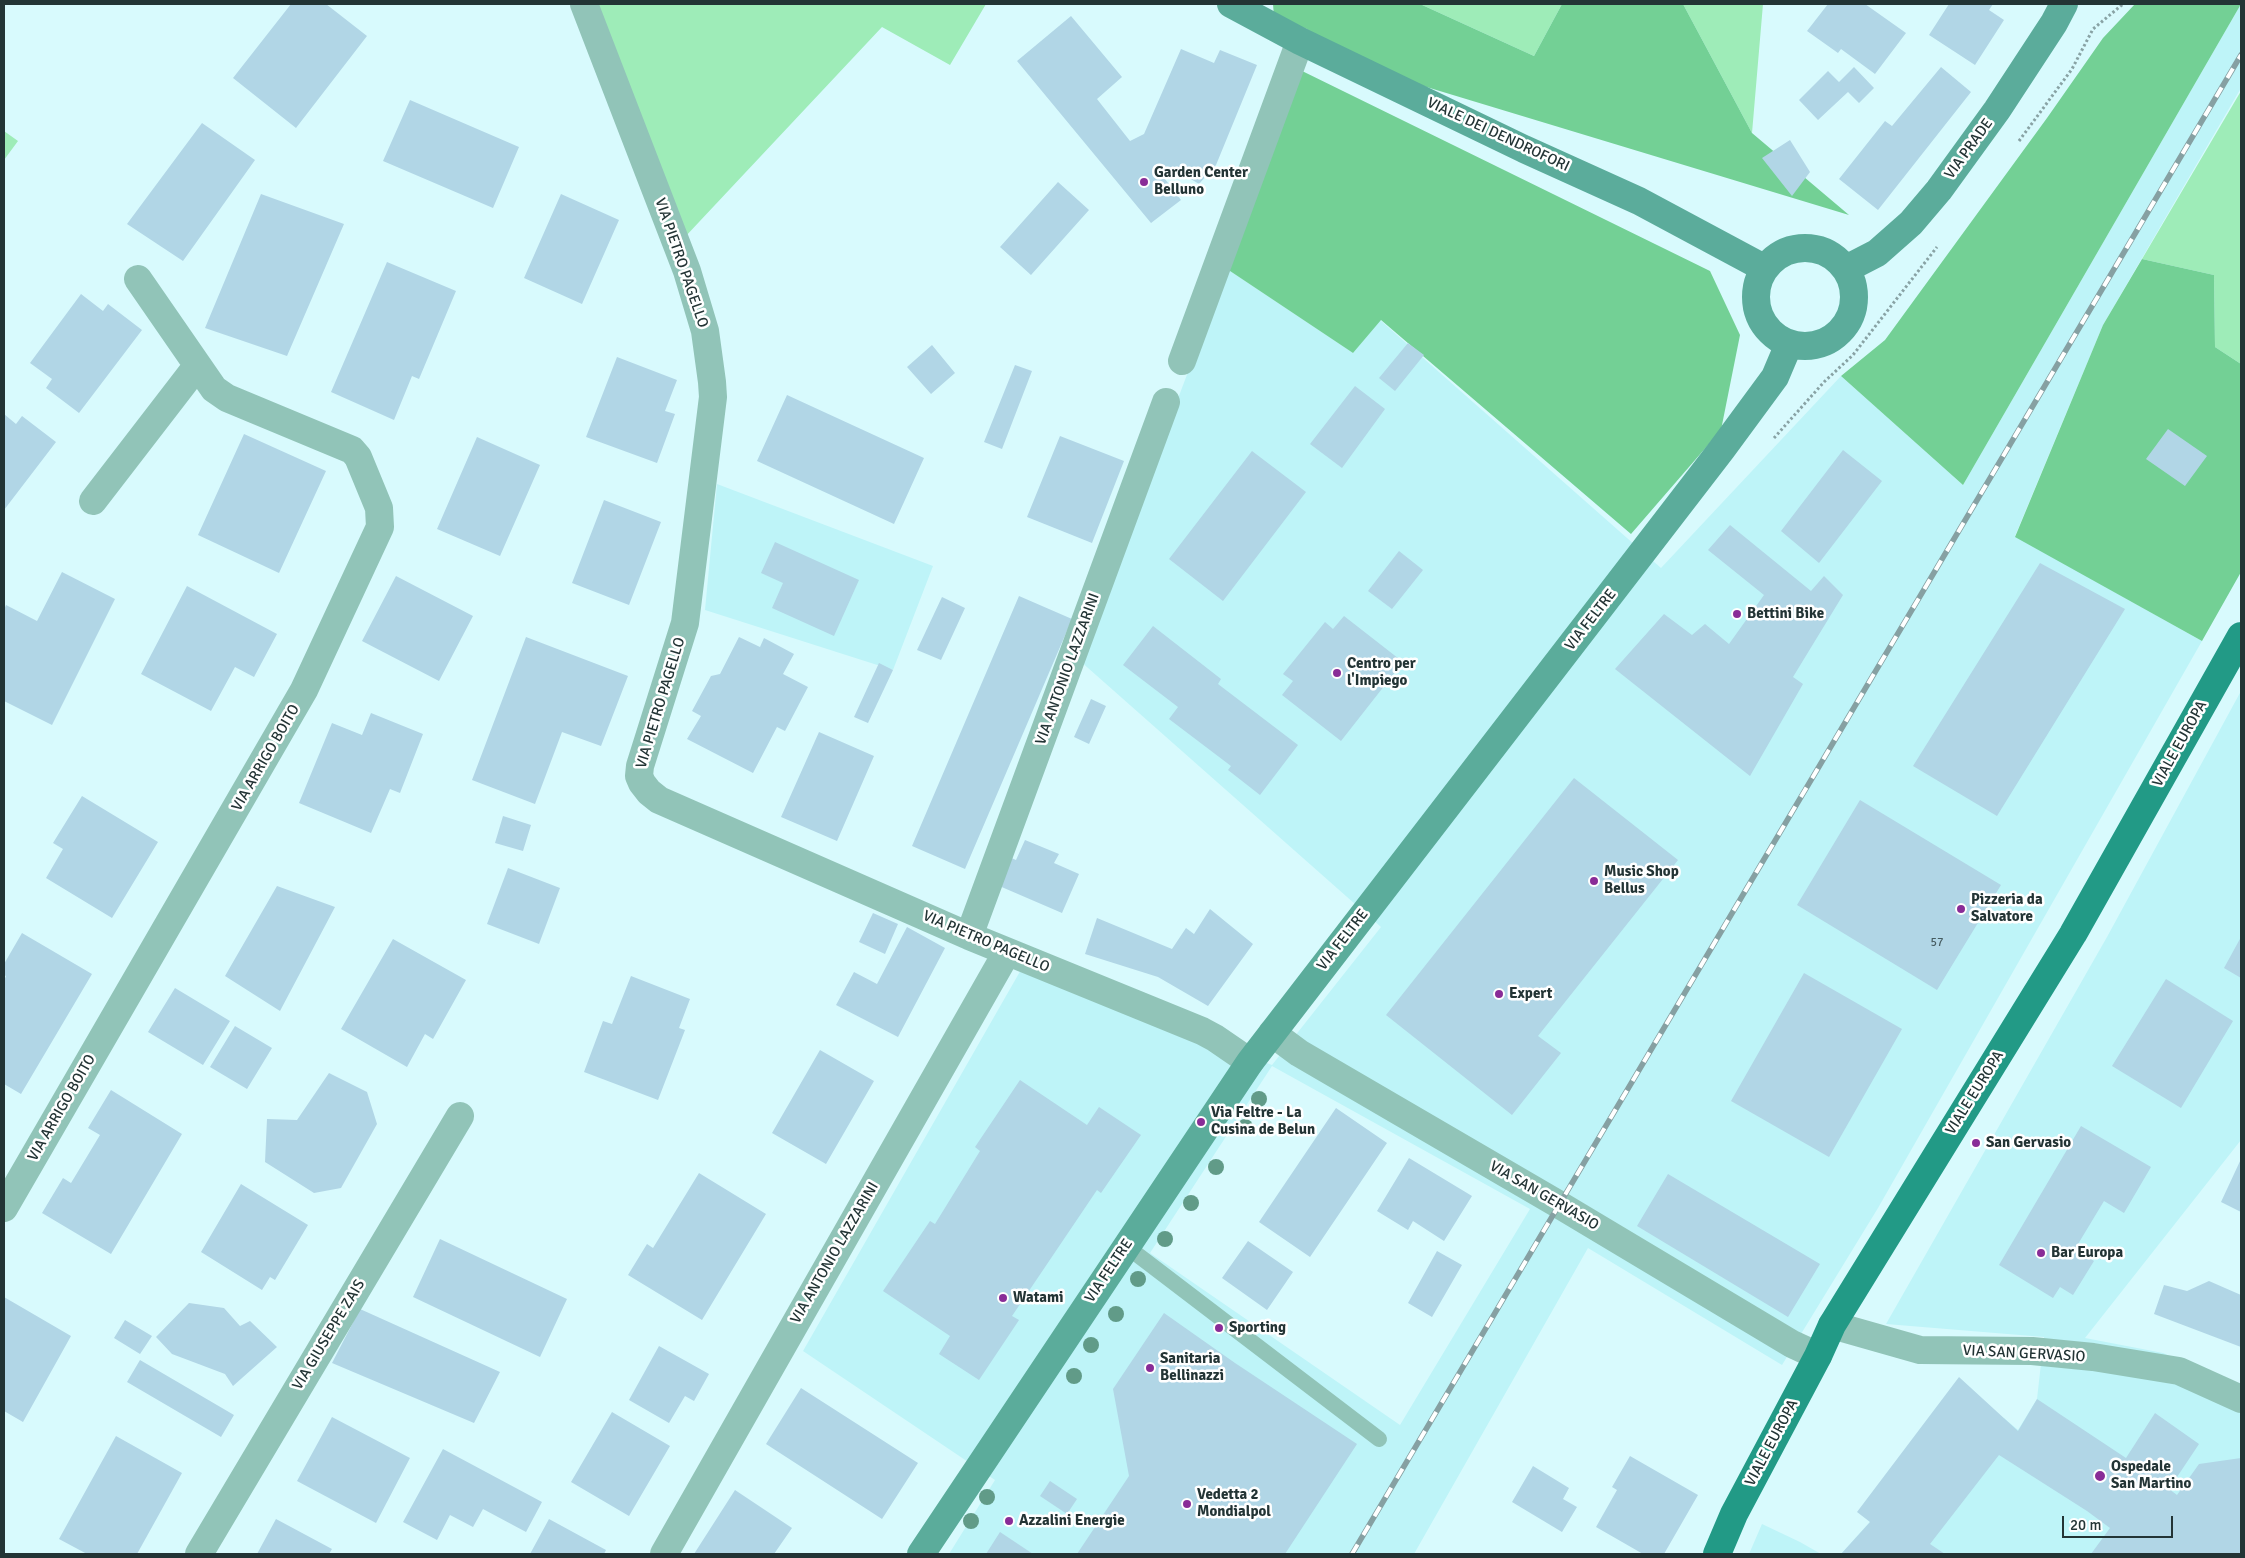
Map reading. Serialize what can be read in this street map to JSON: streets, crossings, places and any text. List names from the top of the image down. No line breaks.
{"streets":{"main road":["VIALE DEI DENDROFORI","VIA PRADE","VIA FELTRE","VIALE EUROPA"],"street":["VIA PIETRO PAGELLO","VIA ANTONIO LAZZARINI","VIA ARRIGO BOITO","VIA SAN GERVASIO","VIA GIUSEPPE ZAIS"]},"crossings":[["VIALE DEI DENDROFORI","VIA PRADE"],["VIALE DEI DENDROFORI","VIA FELTRE"],["VIA PRADE","VIA FELTRE"],["VIA PIETRO PAGELLO","VIA FELTRE"],["VIA PIETRO PAGELLO","VIA ANTONIO LAZZARINI"],["VIA FELTRE","VIA SAN GERVASIO"],["VIALE EUROPA","VIA SAN GERVASIO"]],"places":["Garden Center Belluno","Bettini Bike","Centro per l'Impiego","Music Shop Bellus","Pizzeria da Salvatore","Expert","Via Feltre - La Cusina de Belun","San Gervasio","Bar Europa","Watami","Sporting","Sanitaria Bellinazzi","Ospedale San Martino","Vedetta 2 Mondialpol","Azzalini Energie"],"house_numbers":["57"],"scale_bar":"20 m"}
